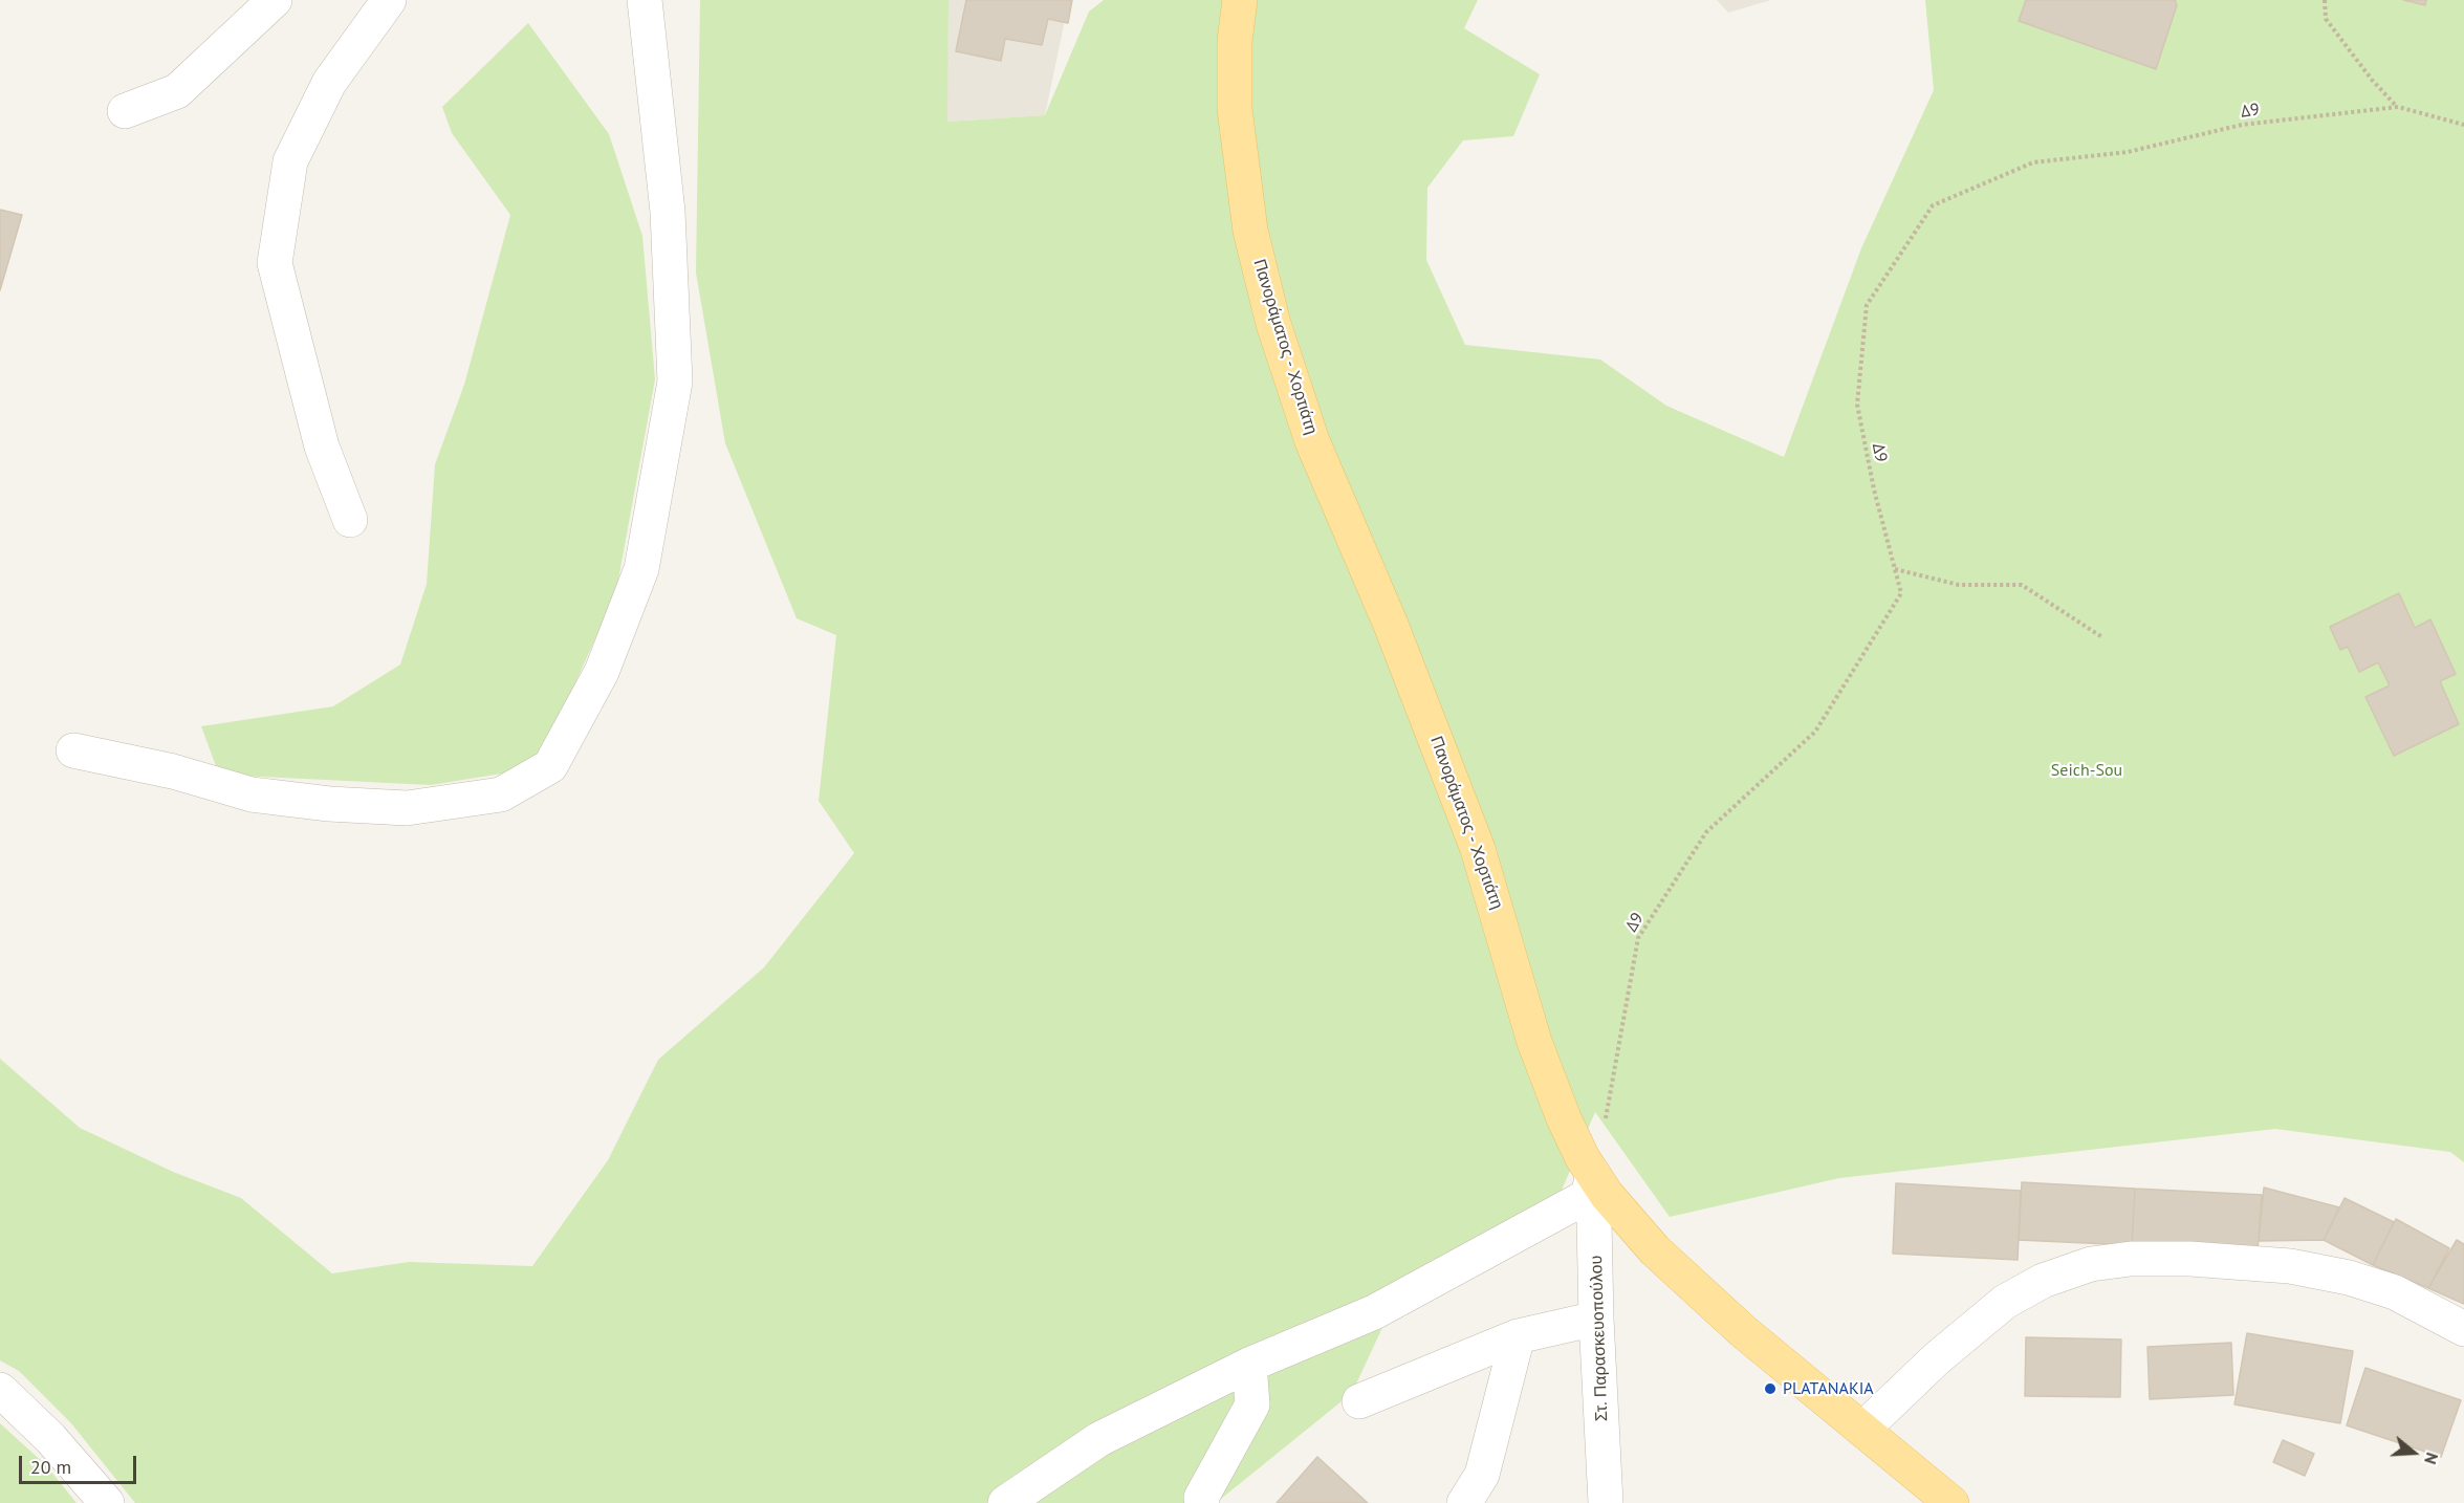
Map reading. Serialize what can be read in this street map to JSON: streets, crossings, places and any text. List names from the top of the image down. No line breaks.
{"streets":{"main road":["Πανοράματος - Χορτιάτη"],"street":["Στ. Παρασκευοπούλου"],"path":["Δ9"]},"crossings":[["Δ9","Πανοράματος - Χορτιάτη"],["Δ9","Στ. Παρασκευοπούλου"],["Πανοράματος - Χορτιάτη","Στ. Παρασκευοπούλου"]],"parks":["Seich-Sou"],"places":["PLATANAKIA"],"scale_bar":"20 m","north":"right"}
